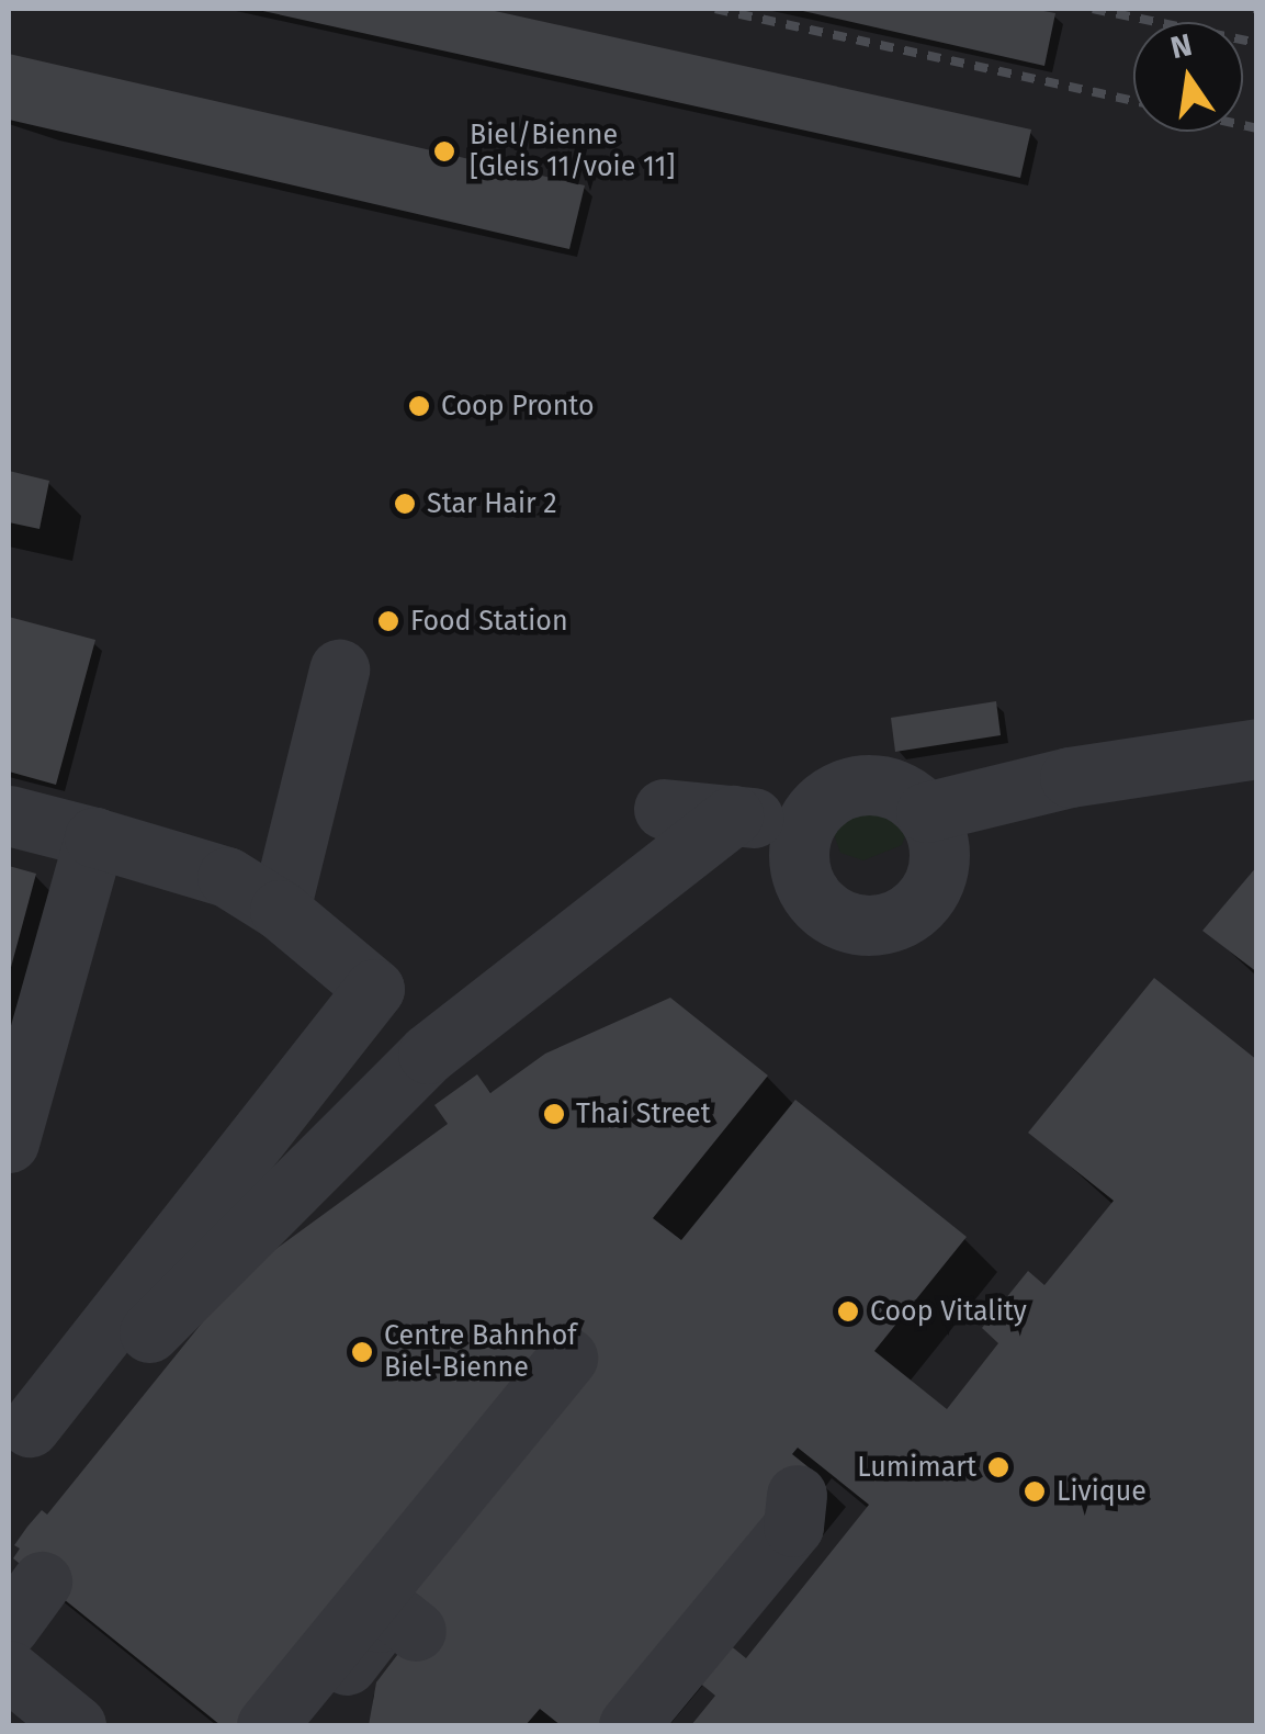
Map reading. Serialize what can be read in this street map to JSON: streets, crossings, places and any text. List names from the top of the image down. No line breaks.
{"places":["Biel/Bienne [Gleis 11/voie 11]","Coop Pronto","Star Hair 2","Food Station","Thai Street","Coop Vitality","Centre Bahnhof Biel-Bienne","Lumimart","Livique"],"north":"top"}
